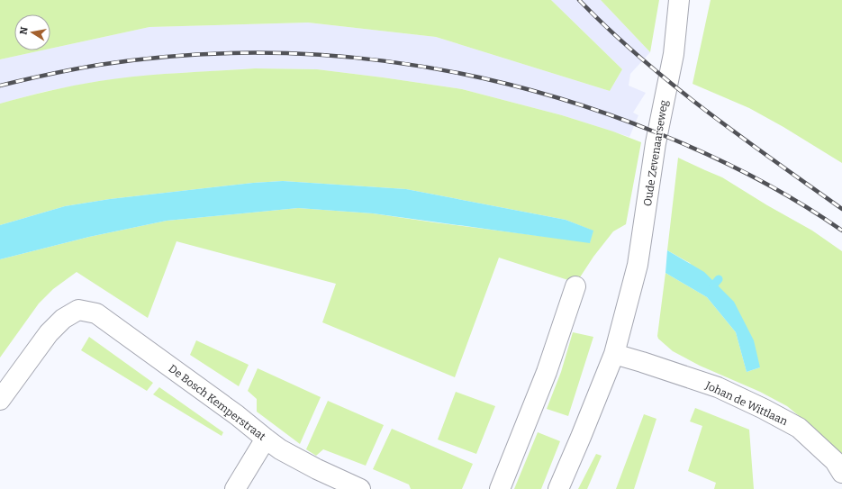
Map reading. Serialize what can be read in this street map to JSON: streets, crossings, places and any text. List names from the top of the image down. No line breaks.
{"streets":{"street":["Oude Zevenaarseweg","De Bosch Kemperstraat","Johan de Wittlaan"]},"crossings":[["Oude Zevenaarseweg","Johan de Wittlaan"]],"north":"left"}
